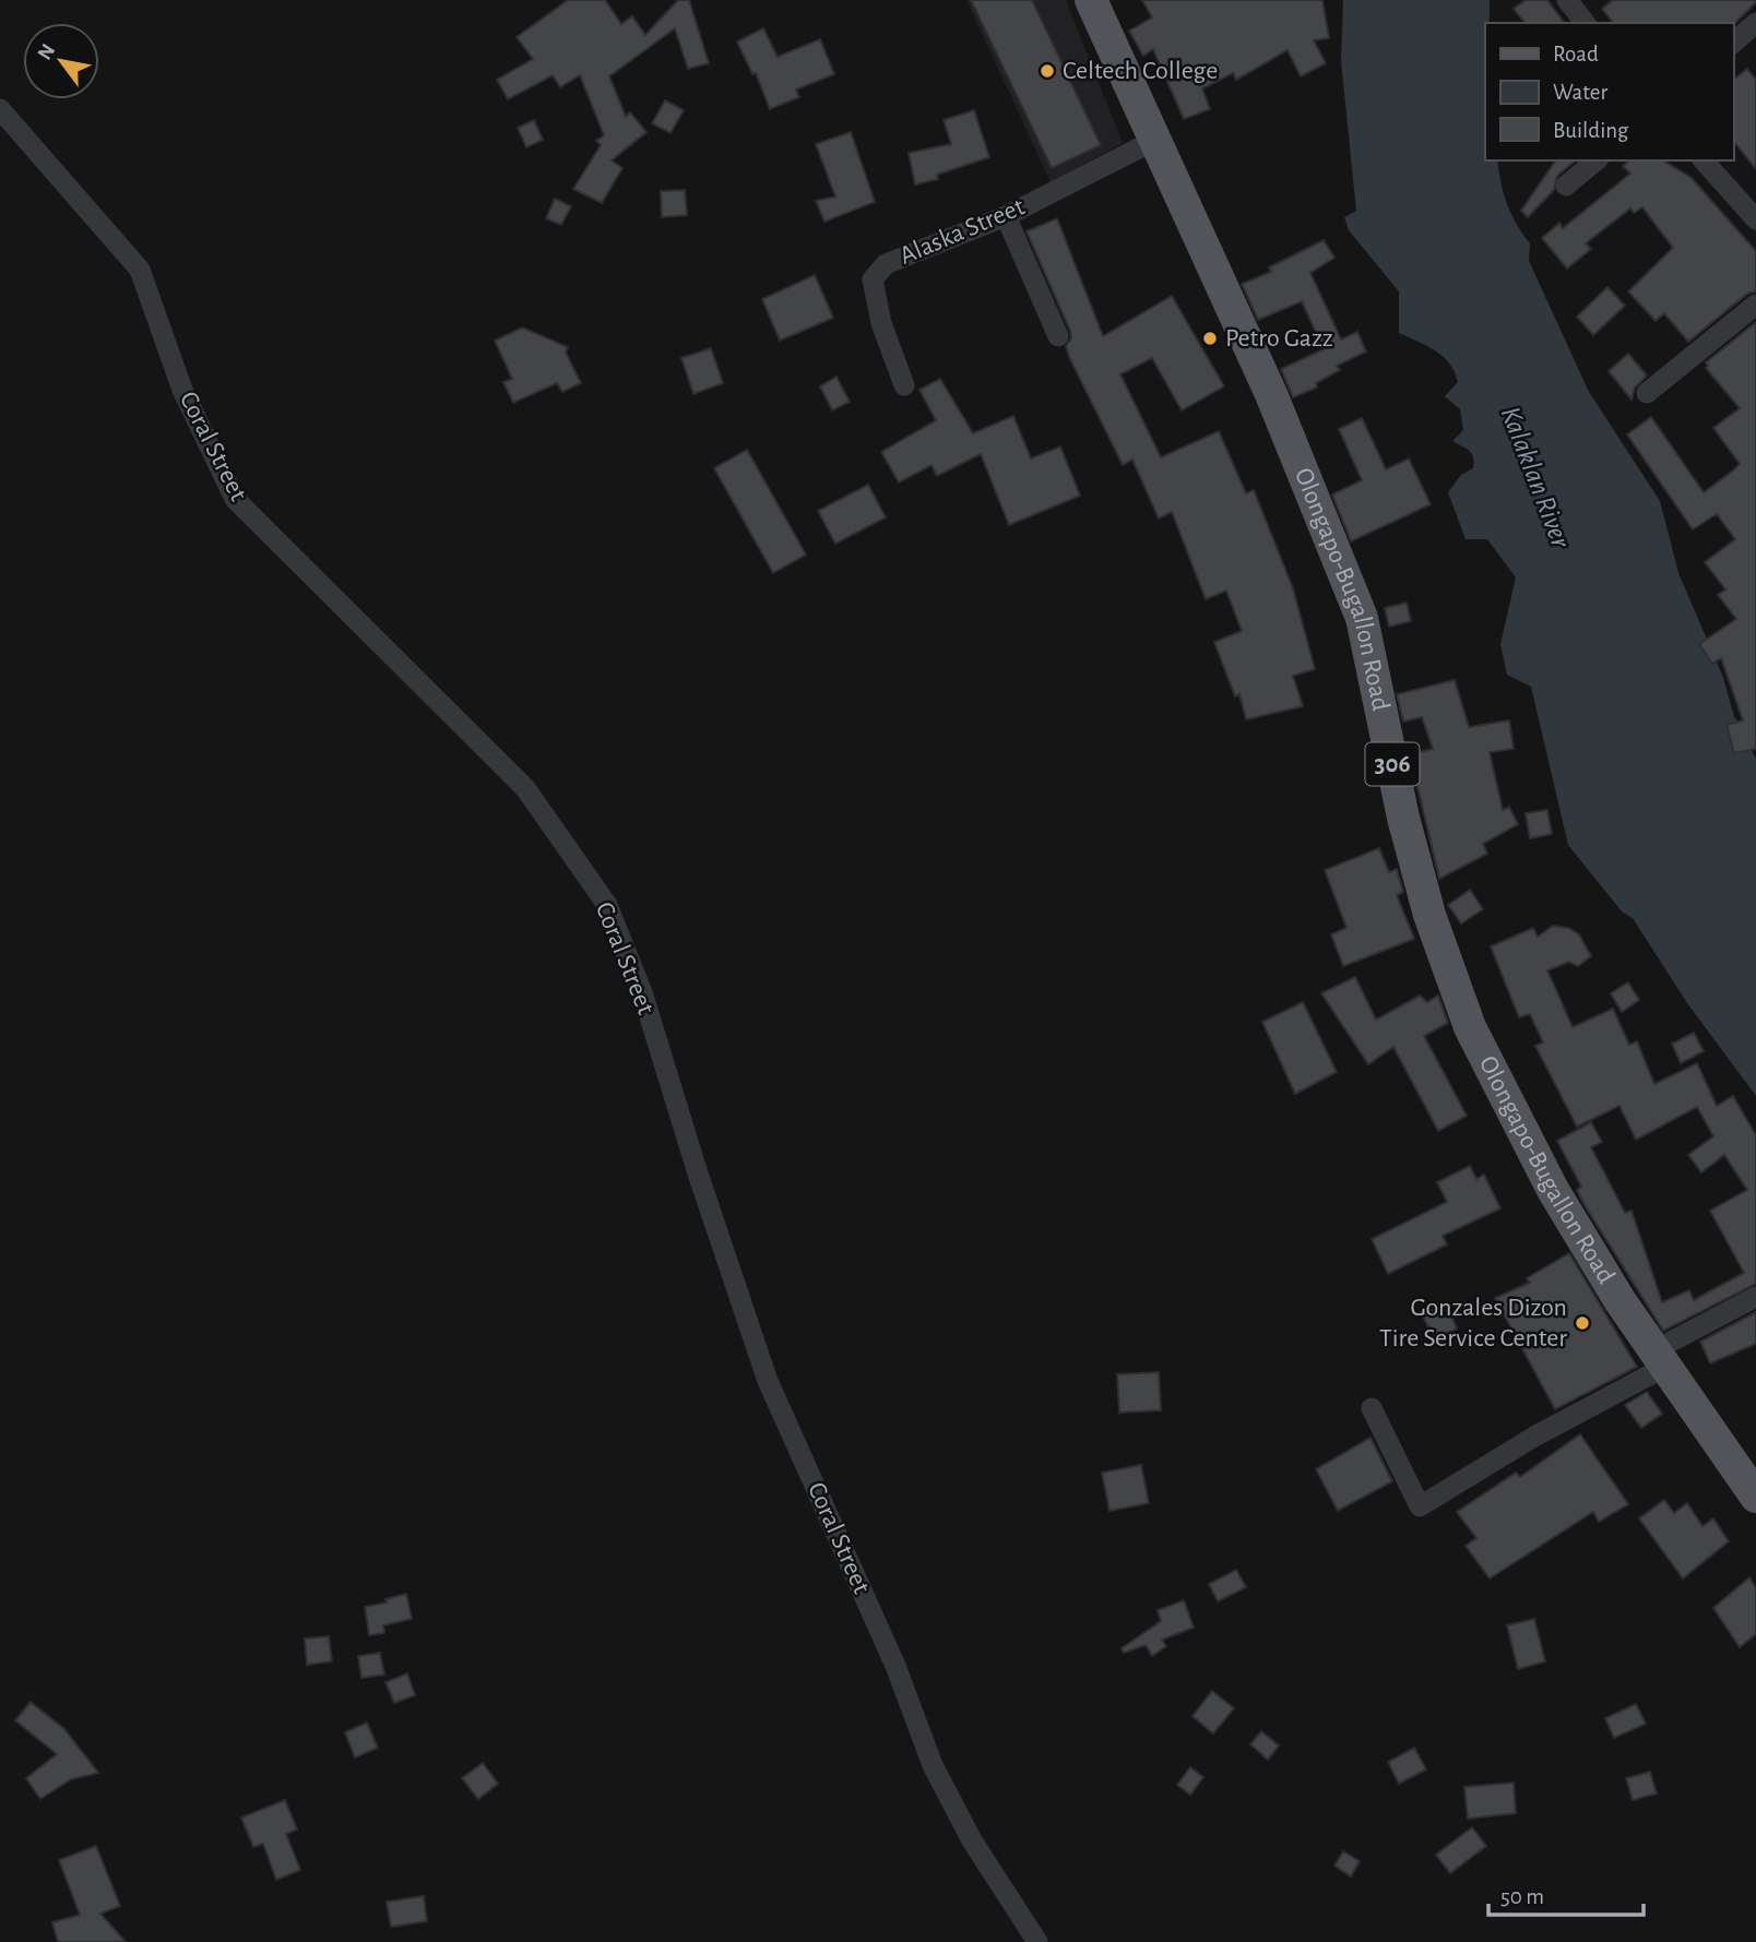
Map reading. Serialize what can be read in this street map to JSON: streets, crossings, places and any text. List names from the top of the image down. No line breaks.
{"streets":{"main road":["Olongapo-Bugallon Road","306"],"street":["Alaska Street","Coral Street"]},"crossings":[["Alaska Street","Olongapo-Bugallon Road"]],"water":["Kalaklan River"],"places":["Celtech College","Petro Gazz","Gonzales Dizon Tire Service Center"],"legend":["Road","Water","Building"],"scale_bar":"50 m","north":"top left"}
